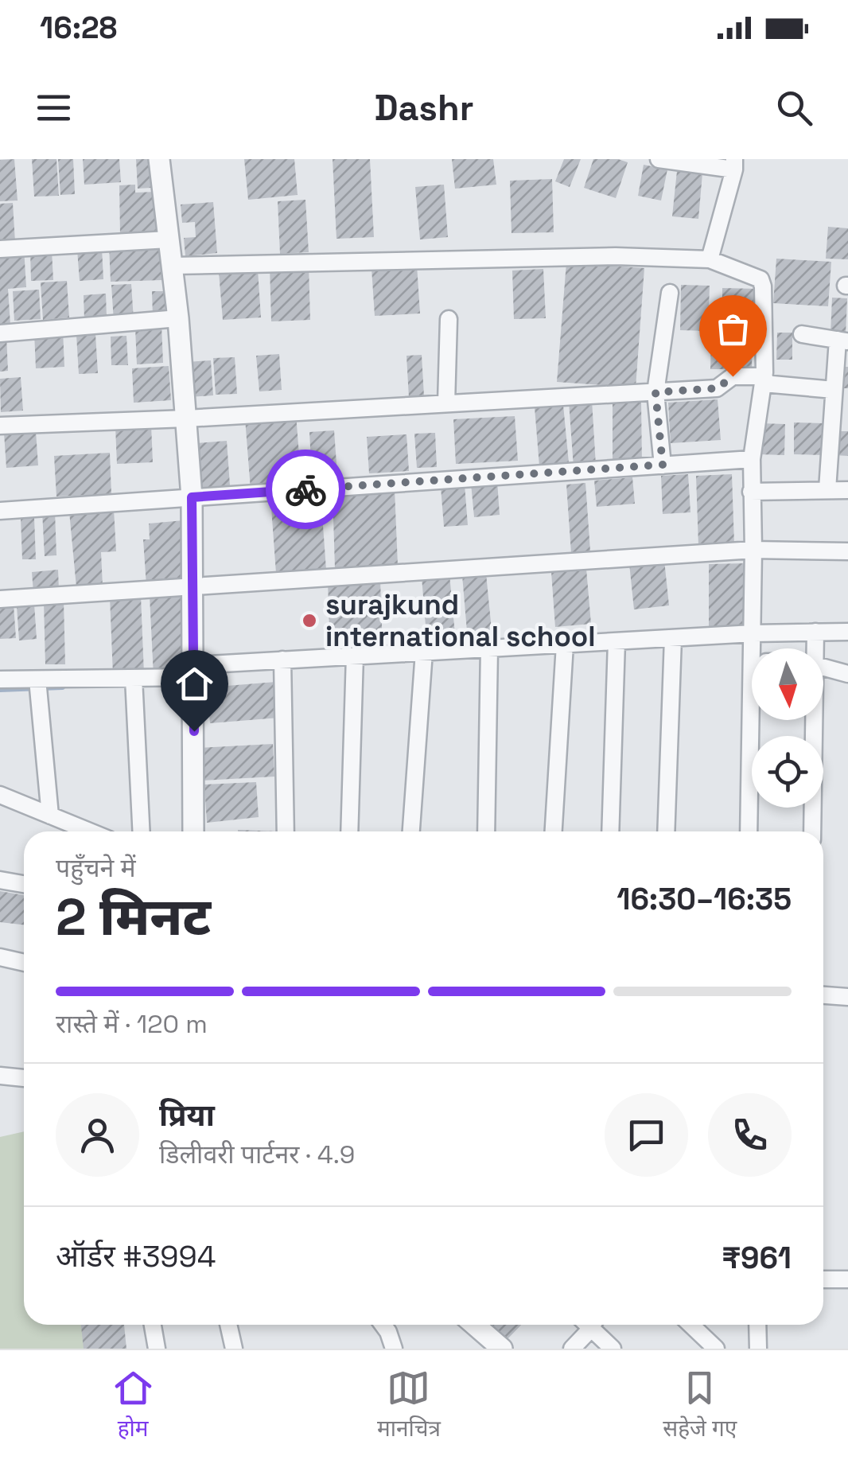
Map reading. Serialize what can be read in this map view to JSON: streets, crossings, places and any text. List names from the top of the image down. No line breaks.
{"places":["surajkund international school"],"north":"bottom","page":{"status":"16:28","header":"Dashr","heading":["2 मिनट","पहुँचने में","16:30–16:35"],"panel":["प्रिया","डिलीवरी पार्टनर · 4.9","ऑर्डर #3994","₹961"],"bar":"रास्ते में · 120 m","tabs":["होम","मानचित्र","सहेजे गए"]}}
